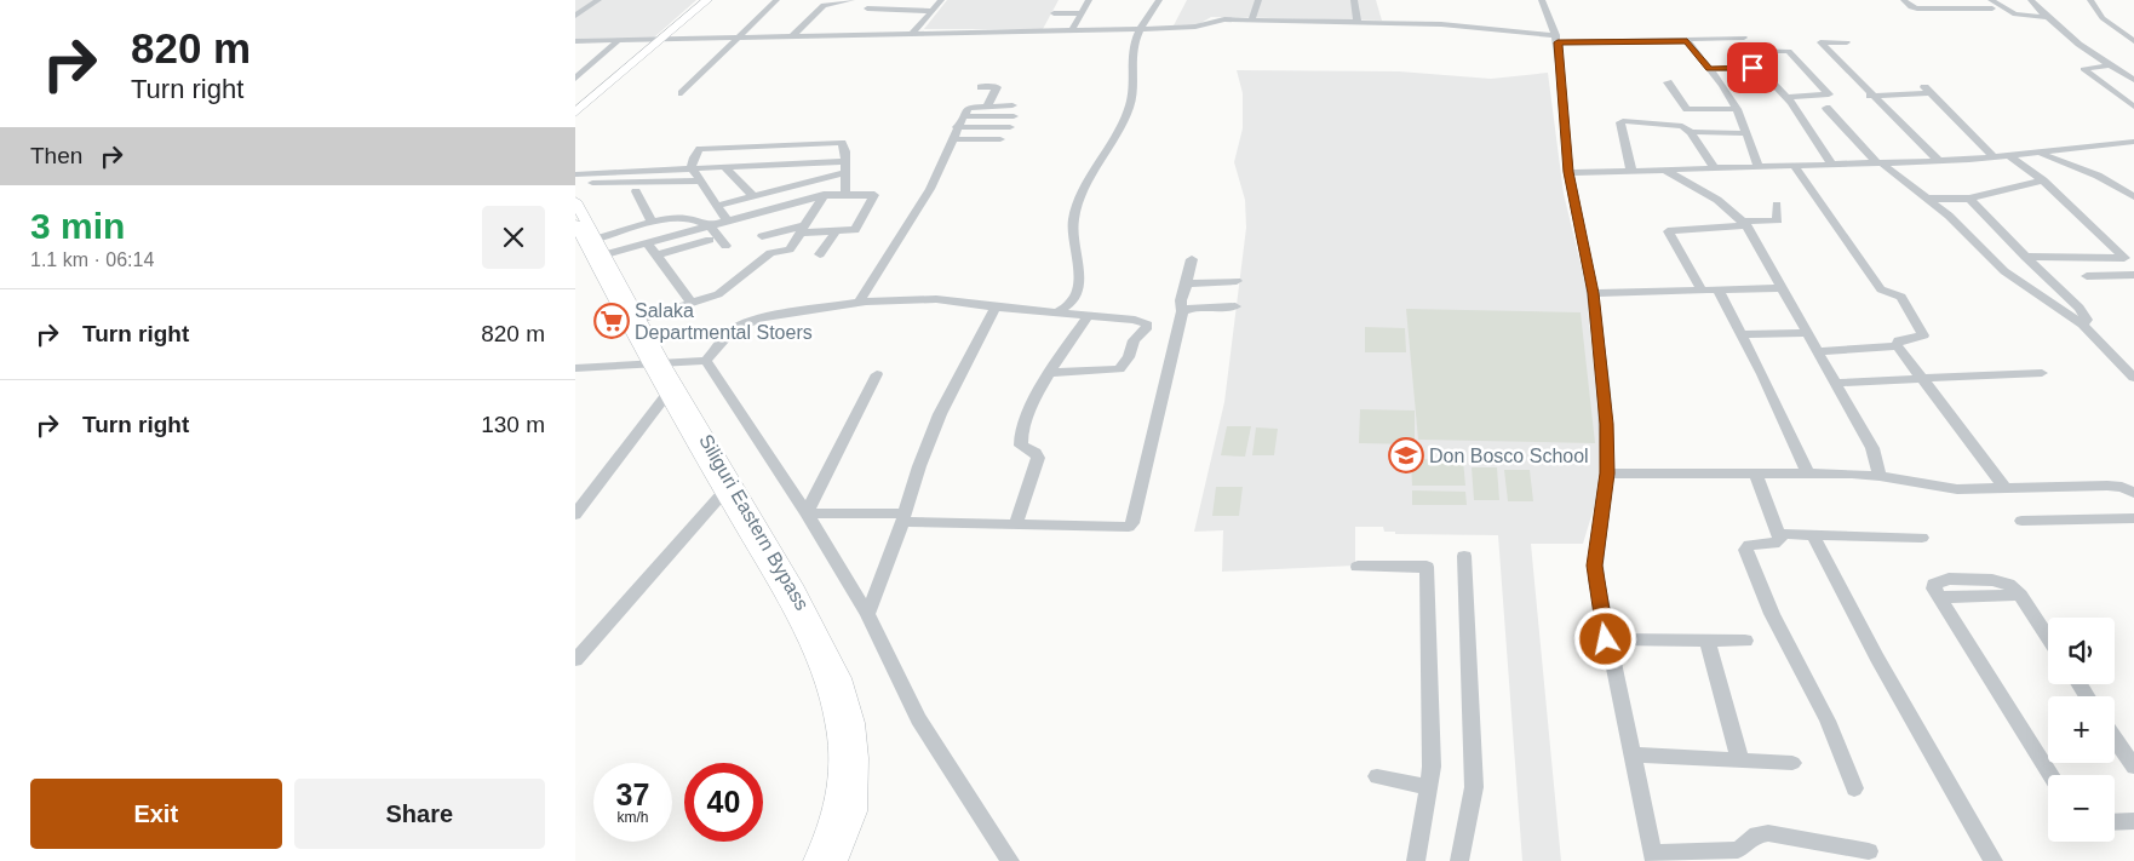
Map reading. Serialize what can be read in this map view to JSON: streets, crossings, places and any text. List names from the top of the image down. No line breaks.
{"streets":{"main road":["Siliguri Eastern Bypass"]},"places":{"supermarket":["Salaka Departmental Stoers"],"school or university":["Don Bosco School"]},"page":{"turn":["820 m","Turn right"],"then":"Then","heading":["3 min","1.1 km · 06:14"],"list":[{"name":"Turn right","value":"820 m"},{"name":"Turn right","value":"130 m"}],"map_buttons":["+","−"],"speed":"37 km/h","limit":"40","buttons":["Exit","Share"]}}
